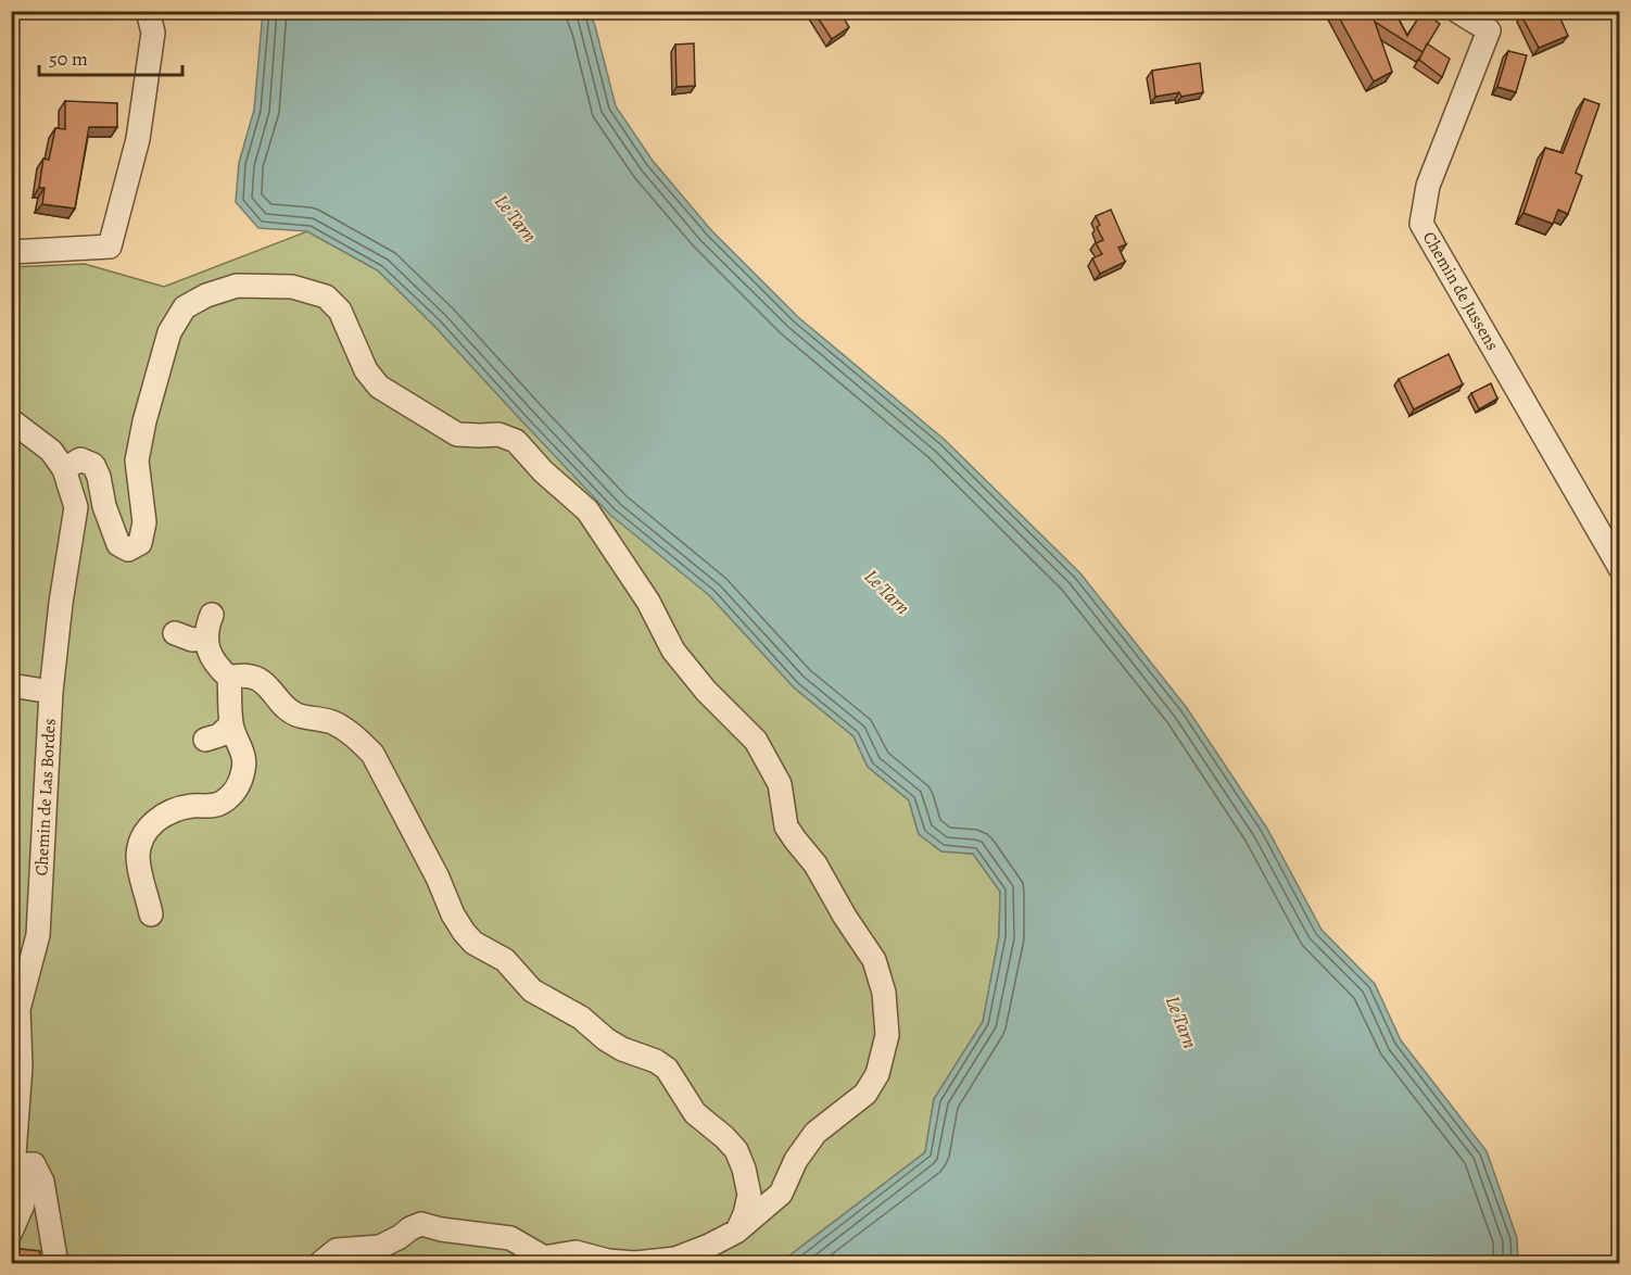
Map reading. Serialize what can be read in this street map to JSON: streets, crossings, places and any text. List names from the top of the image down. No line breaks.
{"streets":{"street":["Chemin de Jussens","Chemin de Las Bordes"]},"water":["Le Tarn"],"scale_bar":"50 m"}
